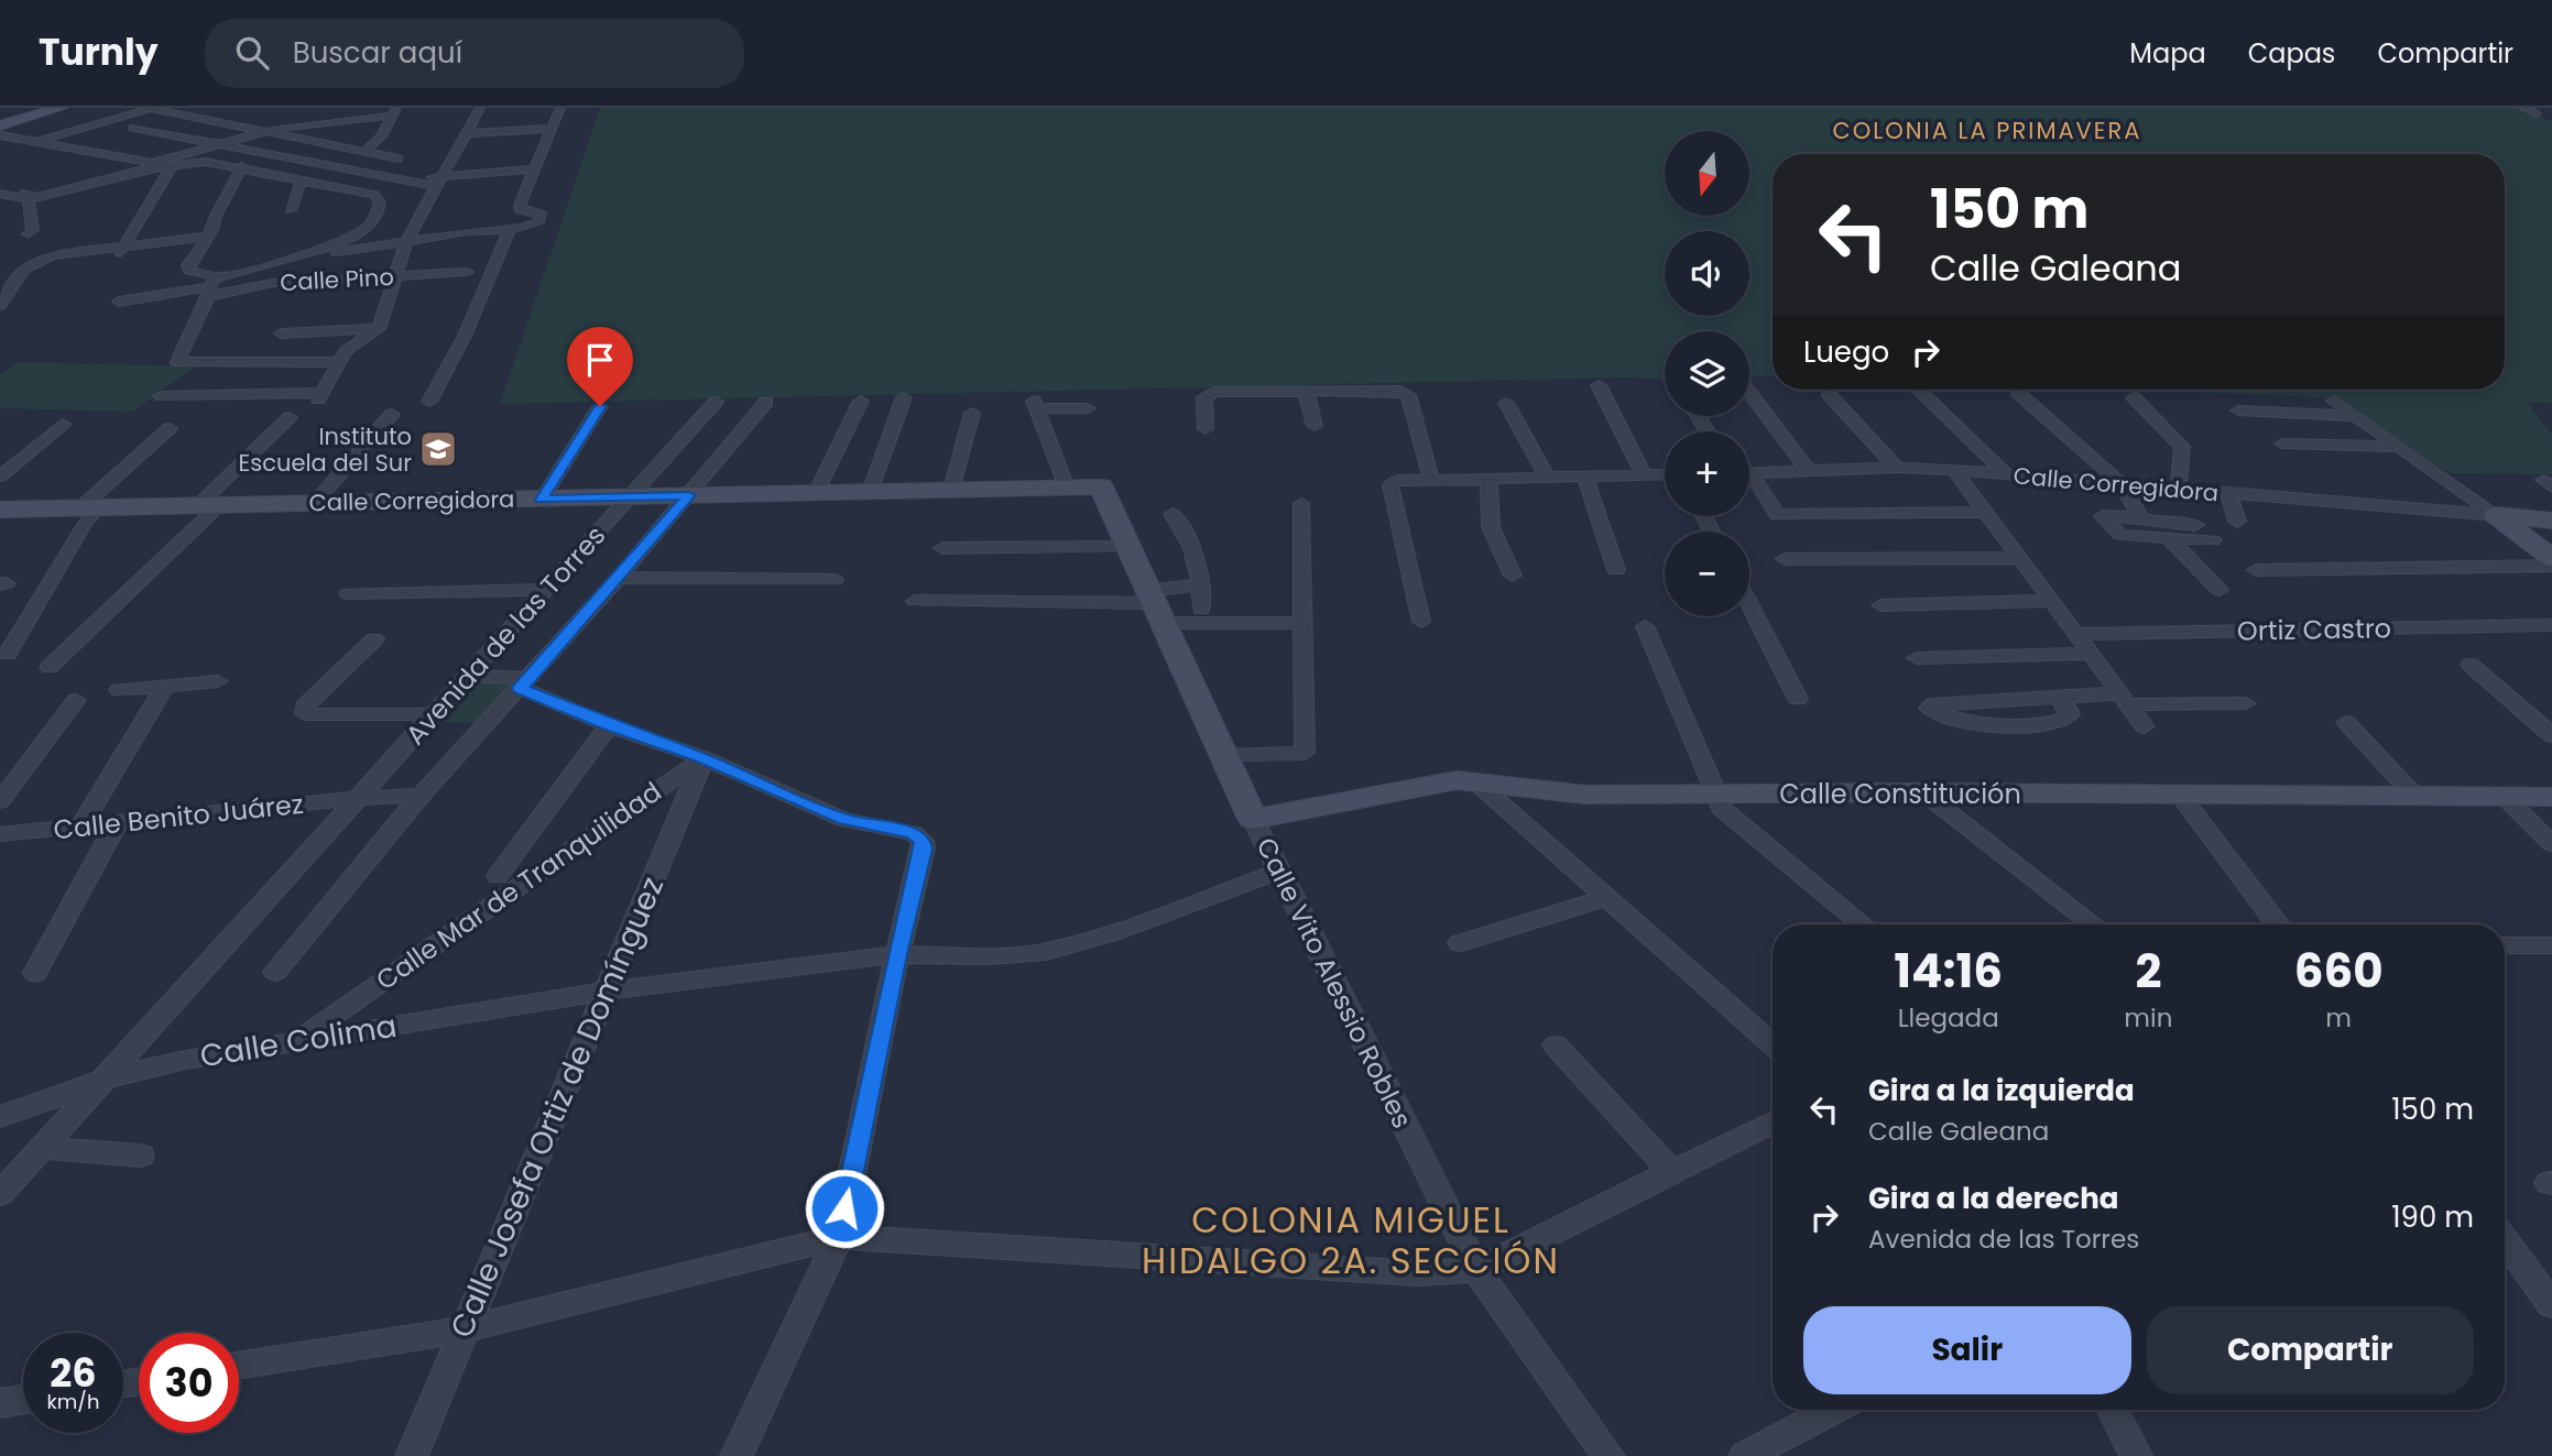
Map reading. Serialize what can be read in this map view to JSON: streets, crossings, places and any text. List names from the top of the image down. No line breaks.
{"streets":{"street":["Calle Pino","Calle Corregidora","Ortiz Castro","Avenida de las Torres","Calle Constitución","Calle Benito Juárez","Calle Mar de Tranquilidad","Calle Vito Alessio Robles","Calle Colima","Calle Josefa Ortiz de Domínguez"]},"crossings":[["Calle Corregidora","Avenida de las Torres"],["Calle Corregidora","Calle Vito Alessio Robles"],["Avenida de las Torres","Calle Benito Juárez"],["Avenida de las Torres","Calle Colima"],["Calle Constitución","Calle Vito Alessio Robles"],["Calle Mar de Tranquilidad","Calle Colima"],["Calle Mar de Tranquilidad","Calle Josefa Ortiz de Domínguez"],["Calle Vito Alessio Robles","Calle Colima"],["Calle Colima","Calle Josefa Ortiz de Domínguez"]],"districts":["COLONIA LA PRIMAVERA","COLONIA MIGUEL HIDALGO 2A. SECCIÓN"],"places":{"school or university":["Instituto Escuela del Sur"]},"north":"bottom","page":{"header":"Turnly","search":"Buscar aquí","nav":["Mapa","Capas","Compartir"],"map_buttons":["+","−"],"turn":["150 m","Calle Galeana"],"then":"Luego","eta":["14:16","Llegada","2","min","660","m"],"list":[{"name":"Gira a la izquierda","note":"Calle Galeana","value":"150 m"},{"name":"Gira a la derecha","note":"Avenida de las Torres","value":"190 m"}],"buttons":["Salir","Compartir"],"speed":"26 km/h","limit":"30"}}
